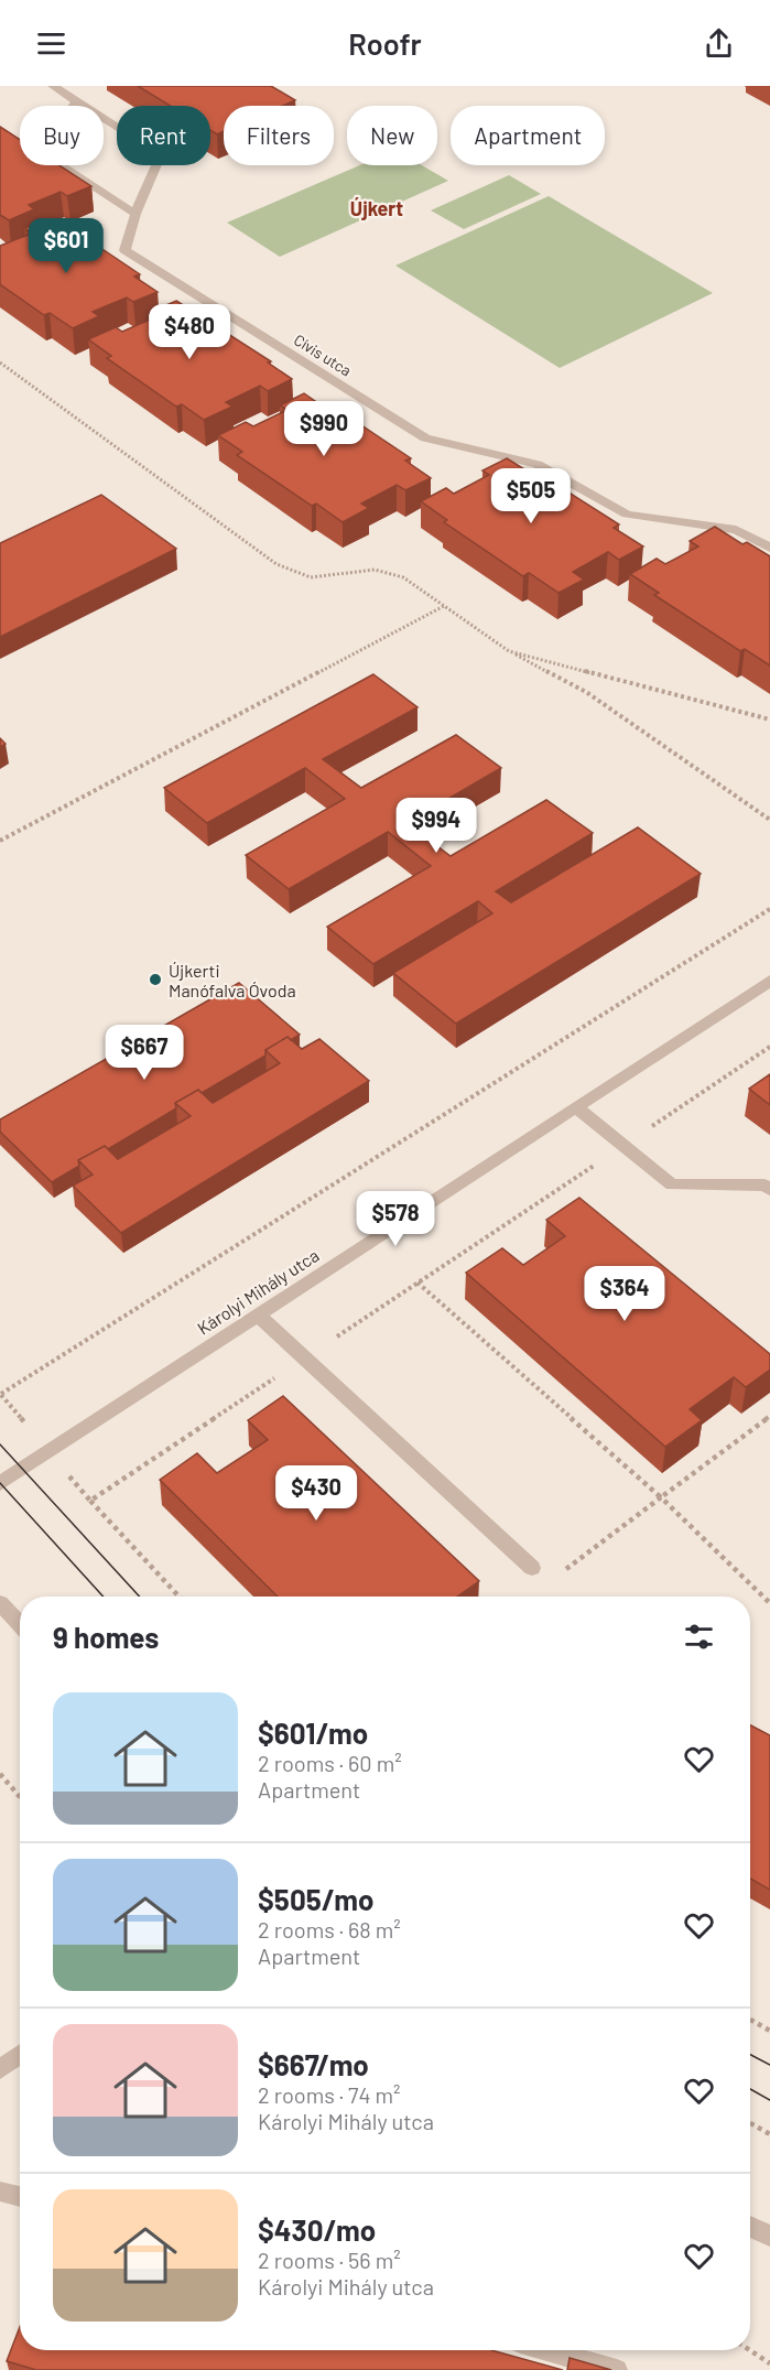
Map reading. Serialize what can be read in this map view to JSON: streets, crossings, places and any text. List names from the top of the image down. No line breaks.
{"streets":{"street":["Cívis utca","Károlyi Mihály utca"]},"districts":["Újkert"],"places":["Újkerti Manófalva Óvoda"],"page":{"header":"Roofr","chip":["Buy","Rent","Filters","New","Apartment"],"price":["$601","$480","$990","$505","$994","$667","$578","$364","$430"],"heading":"9 homes","list":[{"name":"$601/mo","note":"2 rooms · 60 m² · Apartment"},{"name":"$505/mo","note":"2 rooms · 68 m² · Apartment"},{"name":"$667/mo","note":"2 rooms · 74 m² · Károlyi Mihály utca"},{"name":"$430/mo","note":"2 rooms · 56 m² · Károlyi Mihály utca"}]}}
